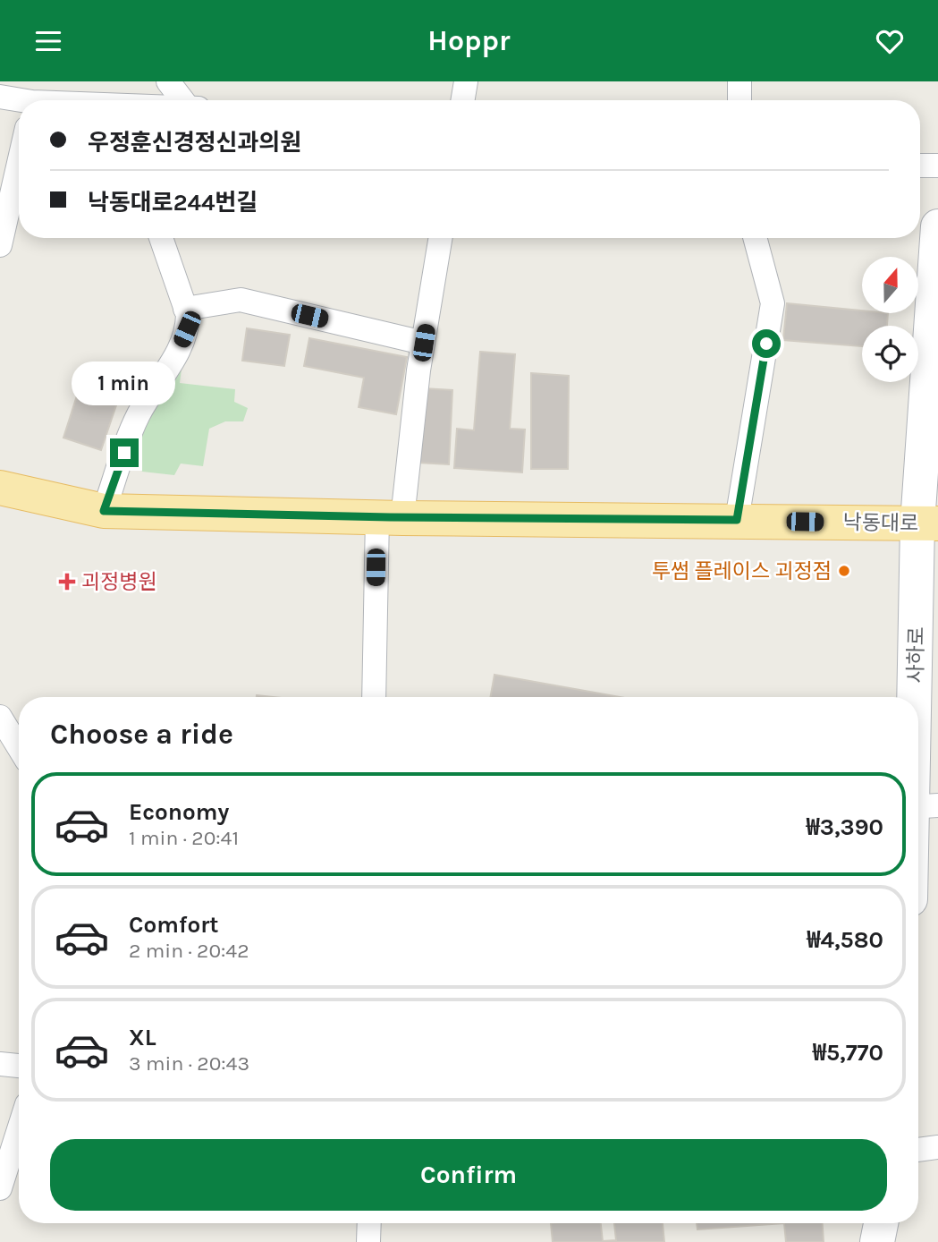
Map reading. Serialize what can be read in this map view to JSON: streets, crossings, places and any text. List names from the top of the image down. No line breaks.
{"streets":{"main road":["낙동대로"],"street":["사하로"]},"crossings":[["낙동대로","사하로"]],"places":{"other":["투썸 플레이스 괴정점"],"health":["괴정병원"]},"north":"top","page":{"header":"Hoppr","banner":["우정훈신경정신과의원","낙동대로244번길"],"bubble":"1 min","heading":"Choose a ride","list":[{"name":"Economy","note":"1 min · 20:41","value":"₩3,390"},{"name":"Comfort","note":"2 min · 20:42","value":"₩4,580"},{"name":"XL","note":"3 min · 20:43","value":"₩5,770"}],"buttons":"Confirm"}}
